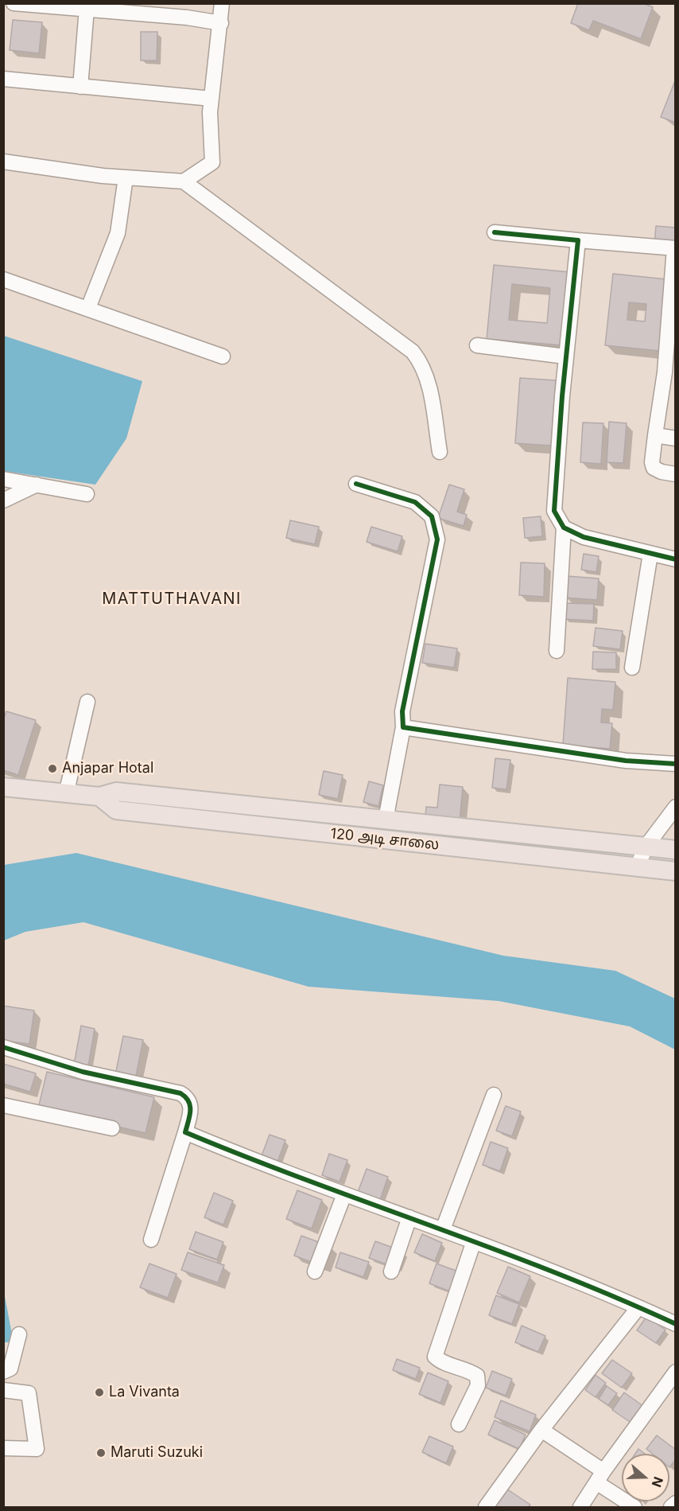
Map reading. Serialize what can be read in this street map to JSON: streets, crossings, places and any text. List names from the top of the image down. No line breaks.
{"streets":{"main road":["120 அடி சாலை"]},"districts":["MATTUTHAVANI"],"places":["Anjapar Hotal","La Vivanta","Maruti Suzuki"],"north":"right"}
